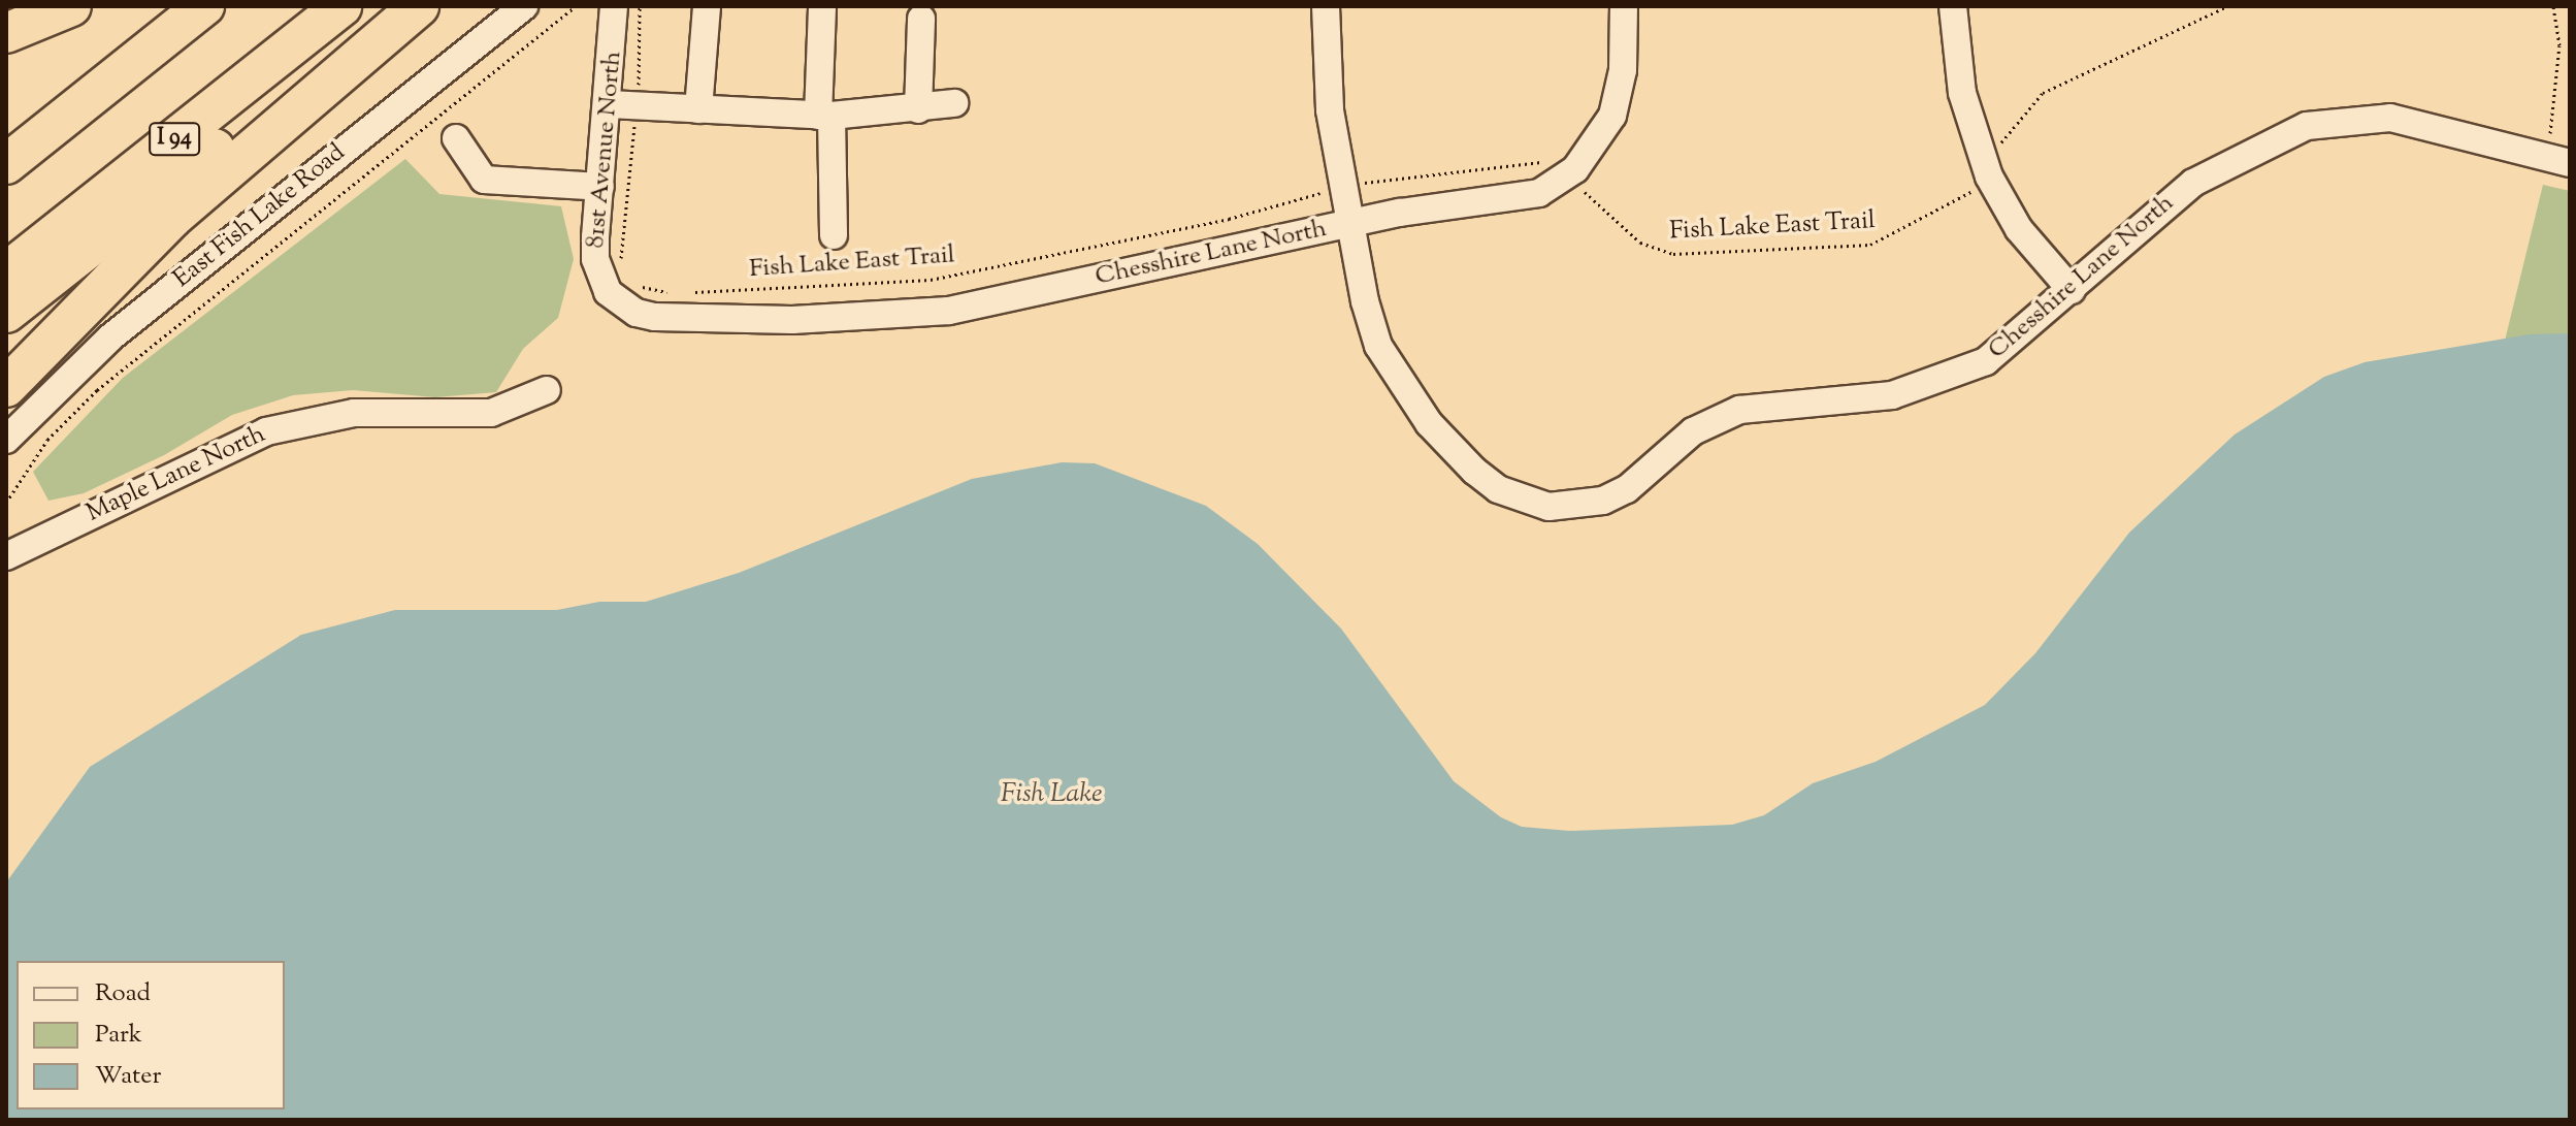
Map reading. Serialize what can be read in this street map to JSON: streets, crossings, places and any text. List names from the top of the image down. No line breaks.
{"streets":{"highway":["I 94"],"street":["81st Avenue North","East Fish Lake Road","Chesshire Lane North","Maple Lane North"],"path":["Fish Lake East Trail"]},"crossings":[["81st Avenue North","Fish Lake East Trail"],["81st Avenue North","Chesshire Lane North"],["Fish Lake East Trail","Chesshire Lane North"]],"water":["Fish Lake"],"legend":["Road","Park","Water"]}
